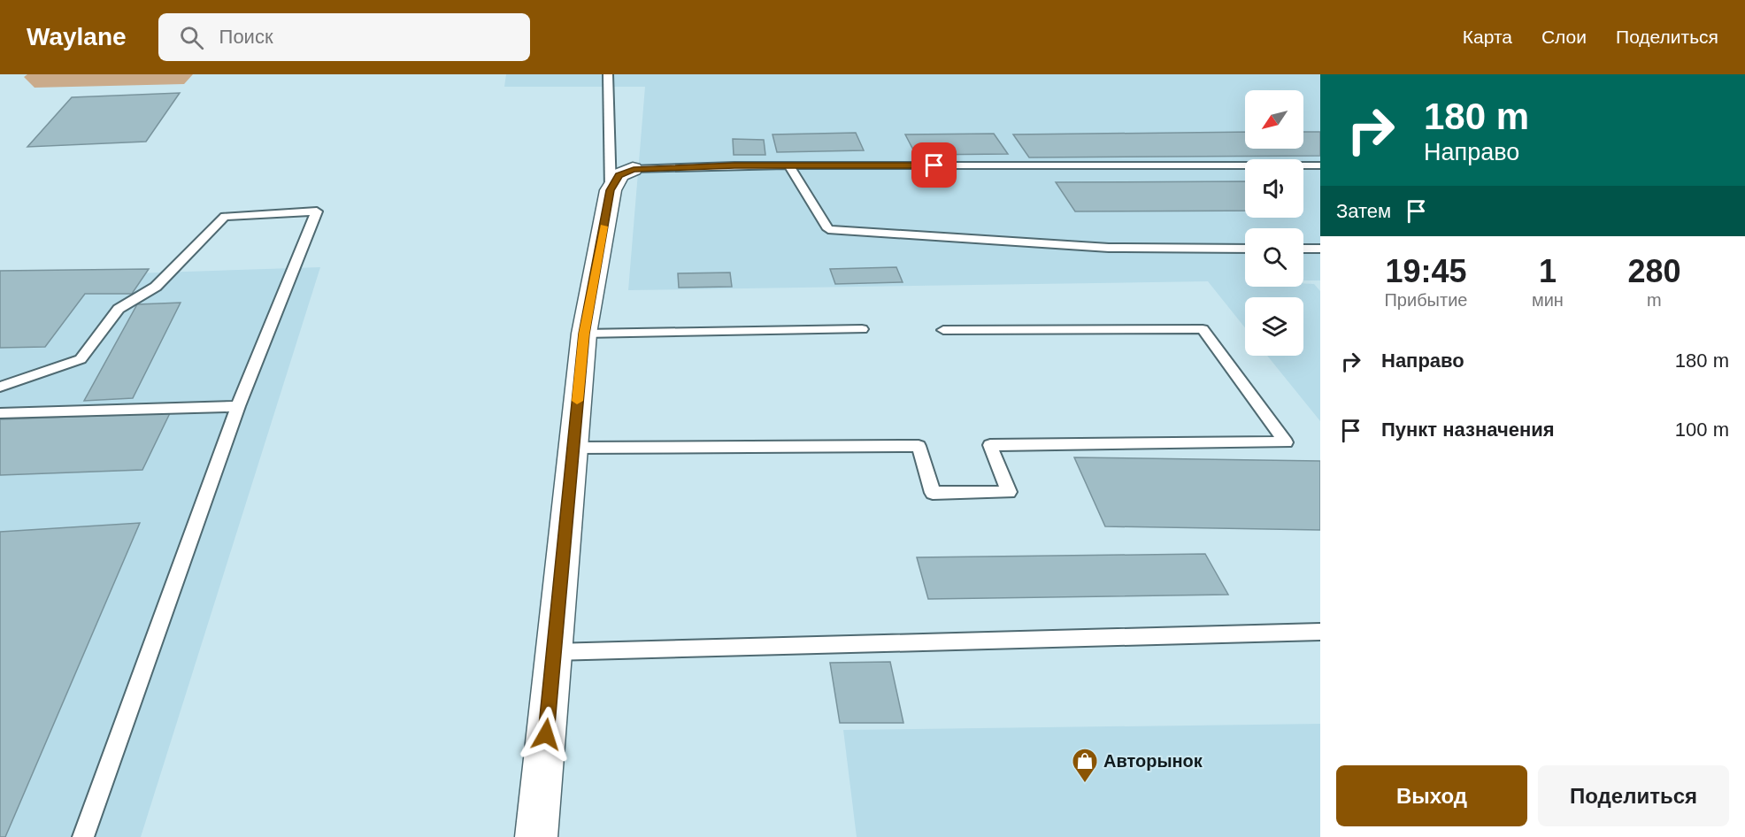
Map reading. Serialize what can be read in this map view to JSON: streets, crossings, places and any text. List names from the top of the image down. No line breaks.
{"places":{"shop":["Авторынок"]},"north":"bottom left","page":{"header":"Waylane","search":"Поиск","nav":["Карта","Слои","Поделиться"],"turn":["180 m","Направо"],"then":"Затем","eta":["19:45","Прибытие","1","мин","280","m"],"list":[{"name":"Направо","value":"180 m"},{"name":"Пункт назначения","value":"100 m"}],"buttons":["Выход","Поделиться"]}}
